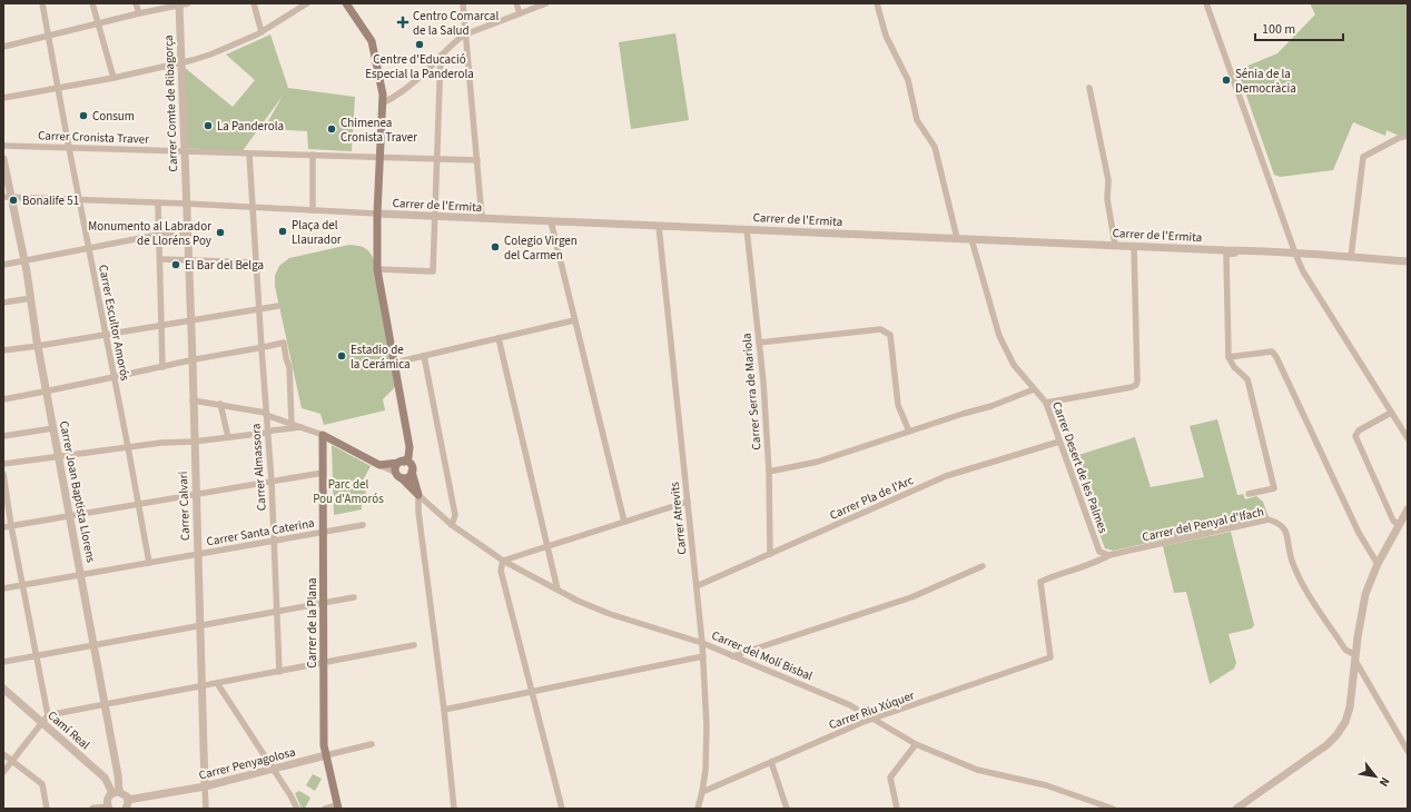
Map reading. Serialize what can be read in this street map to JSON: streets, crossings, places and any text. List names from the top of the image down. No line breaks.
{"streets":{"main road":["Carrer de la Plana","Carrer del Molí Bisbal"],"street":["Carrer Comte de Ribagorça","Carrer Cronista Traver","Carrer de l'Ermita","Carrer Escultor Amorós","Carrer Serra de Mariola","Carrer Almassora","Carrer Desert de les Palmes","Carrer Joan Baptista Llorens","Carrer Pla de l'Arc","Carrer Calvari","Carrer Atrevits","Carrer del Penyal d'Ifach","Carrer Santa Caterina","Carrer Riu Xúquer","Camí Real","Carrer Penyagolosa"]},"crossings":[["Carrer Comte de Ribagorça","Carrer Cronista Traver"],["Carrer Comte de Ribagorça","Carrer de l'Ermita"],["Carrer Comte de Ribagorça","Carrer Calvari"],["Carrer Cronista Traver","Carrer Escultor Amorós"],["Carrer de l'Ermita","Carrer Escultor Amorós"],["Carrer de l'Ermita","Carrer Serra de Mariola"],["Carrer de l'Ermita","Carrer Desert de les Palmes"],["Carrer de l'Ermita","Carrer Joan Baptista Llorens"],["Carrer de l'Ermita","Carrer Calvari"],["Carrer de l'Ermita","Carrer Atrevits"],["Carrer Escultor Amorós","Carrer Santa Caterina"],["Carrer Serra de Mariola","Carrer Pla de l'Arc"],["Carrer Almassora","Carrer Santa Caterina"],["Carrer Almassora","Carrer del Molí Bisbal"],["Carrer Desert de les Palmes","Carrer Pla de l'Arc"],["Carrer Desert de les Palmes","Carrer del Penyal d'Ifach"],["Carrer Joan Baptista Llorens","Carrer Santa Caterina"],["Carrer Joan Baptista Llorens","Camí Real"],["Carrer Pla de l'Arc","Carrer Atrevits"],["Carrer Calvari","Carrer Santa Caterina"],["Carrer Calvari","Carrer del Molí Bisbal"],["Carrer Calvari","Carrer Penyagolosa"],["Carrer Atrevits","Carrer del Molí Bisbal"],["Carrer Atrevits","Carrer Riu Xúquer"],["Carrer del Penyal d'Ifach","Carrer Riu Xúquer"],["Carrer Santa Caterina","Carrer de la Plana"],["Carrer de la Plana","Carrer del Molí Bisbal"],["Carrer de la Plana","Carrer Penyagolosa"],["Carrer del Molí Bisbal","Carrer Riu Xúquer"],["Camí Real","Carrer Penyagolosa"]],"parks":["Parc del Pou d'Amorós"],"places":{"health":["Centro Comarcal de la Salud"],"other":["Centre d'Educació Especial la Panderola","Sénia de la Democràcia","Consum","La Panderola","Chimenea Cronista Traver","Bonalife 51","Plaça del Llaurador","Monumento al Labrador de Lloréns Poy","Colegio Virgen del Carmen","El Bar del Belga","Estadio de la Cerámica"]},"scale_bar":"100 m","north":"bottom right"}
